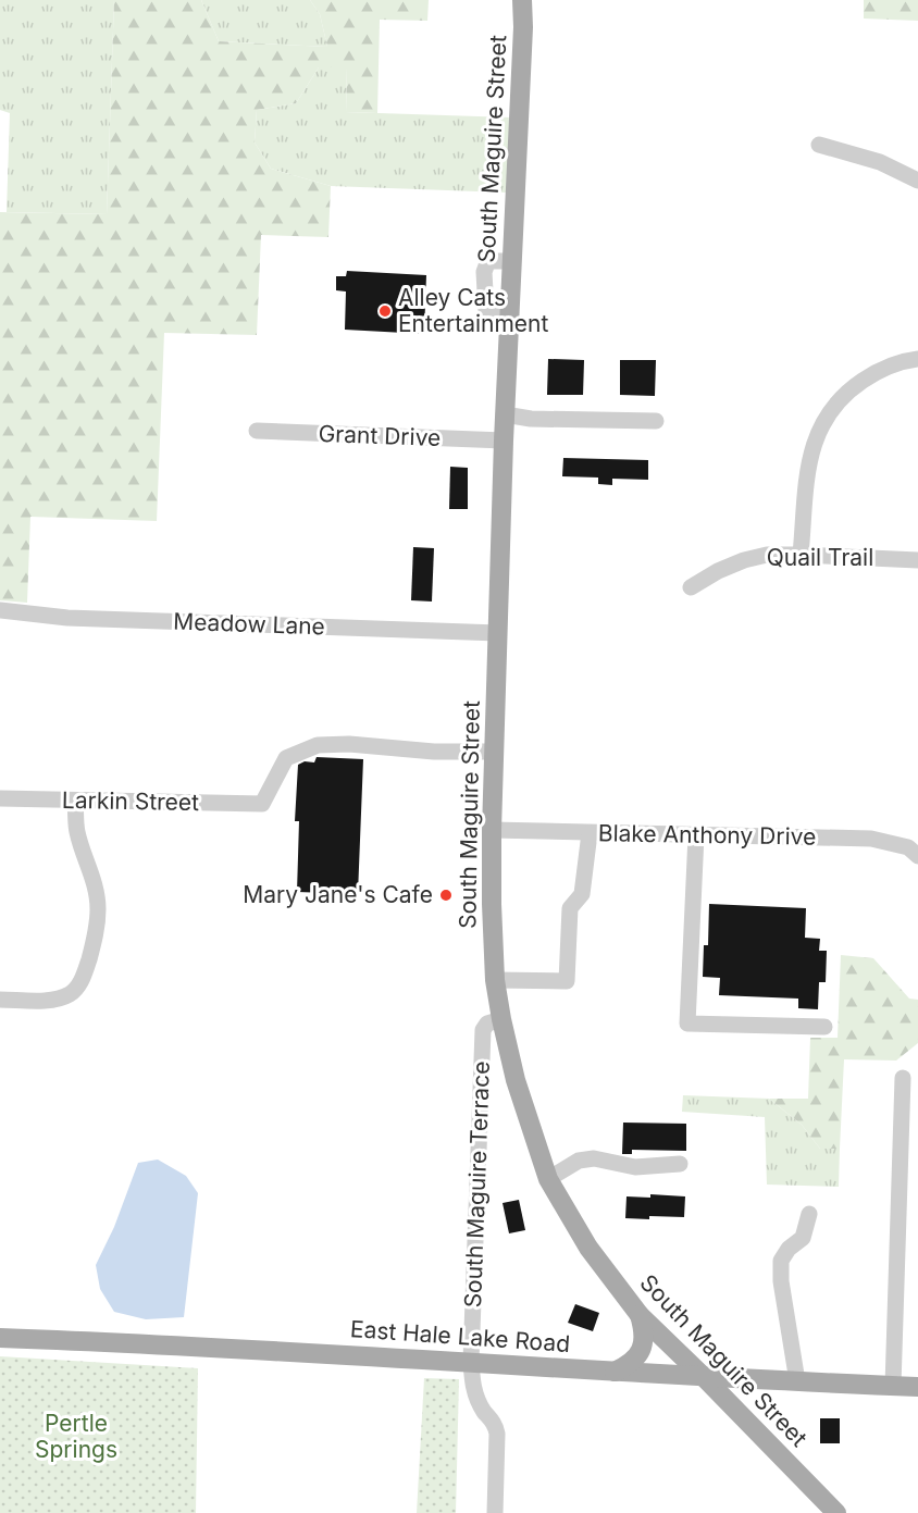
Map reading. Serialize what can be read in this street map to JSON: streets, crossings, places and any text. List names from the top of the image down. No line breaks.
{"streets":{"main road":["South Maguire Street","East Hale Lake Road"],"street":["Grant Drive","Quail Trail","Meadow Lane","Larkin Street","Blake Anthony Drive","South Maguire Terrace"]},"crossings":[["South Maguire Street","Grant Drive"],["South Maguire Street","Meadow Lane"],["South Maguire Street","Larkin Street"],["South Maguire Street","Blake Anthony Drive"],["South Maguire Street","South Maguire Terrace"],["South Maguire Street","East Hale Lake Road"],["South Maguire Terrace","East Hale Lake Road"]],"parks":["Pertle Springs"],"places":["Alley Cats Entertainment","Mary Jane's Cafe"]}
